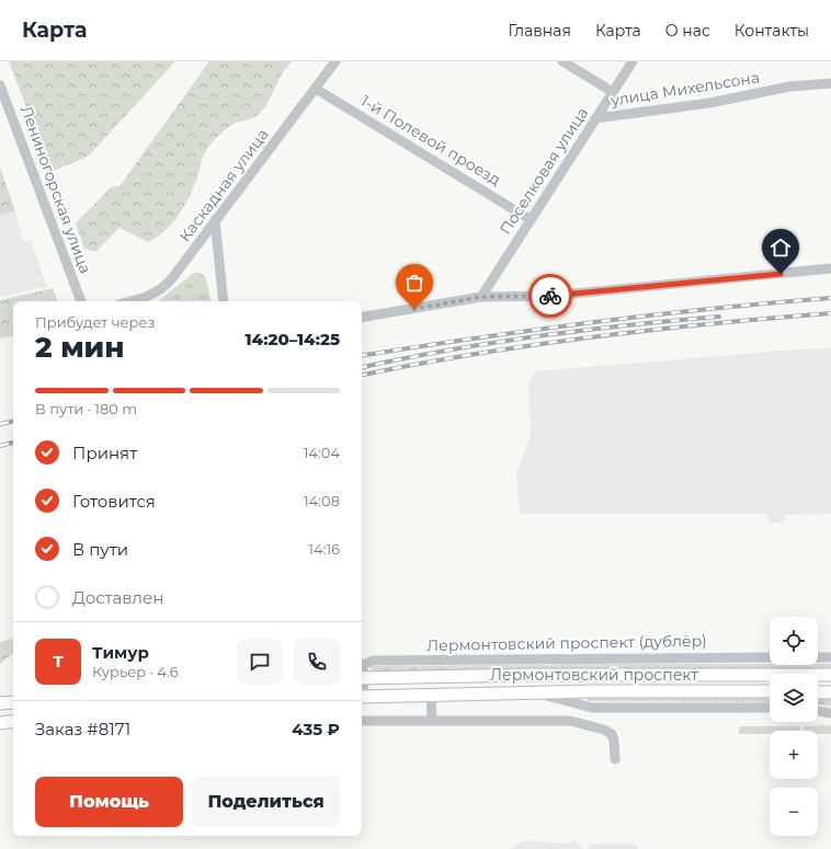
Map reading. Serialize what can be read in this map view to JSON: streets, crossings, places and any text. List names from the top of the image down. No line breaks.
{"streets":{"main road":["Лермонтовский проспект"],"street":["улица Михельсона","1-й Полевой проезд","Поселковая улица","Каскадная улица","Лениногорская улица","Лермонтовский проспект (дублёр)"]},"crossings":[["улица Михельсона","Поселковая улица"],["1-й Полевой проезд","Поселковая улица"],["1-й Полевой проезд","Каскадная улица"]],"page":{"header":"Карта","nav":["Главная","Карта","О нас","Контакты"],"heading":["2 мин","Прибудет через","14:20–14:25"],"panel":["Тимур","Курьер · 4.6","Заказ #8171","435 ₽"],"bar":"В пути · 180 m","list":[["Принят","14:04"],["Готовится","14:08"],["В пути","14:16"],"Доставлен"],"map_buttons":["+","−"],"round":"Т","buttons":["Помощь","Поделиться"]}}
